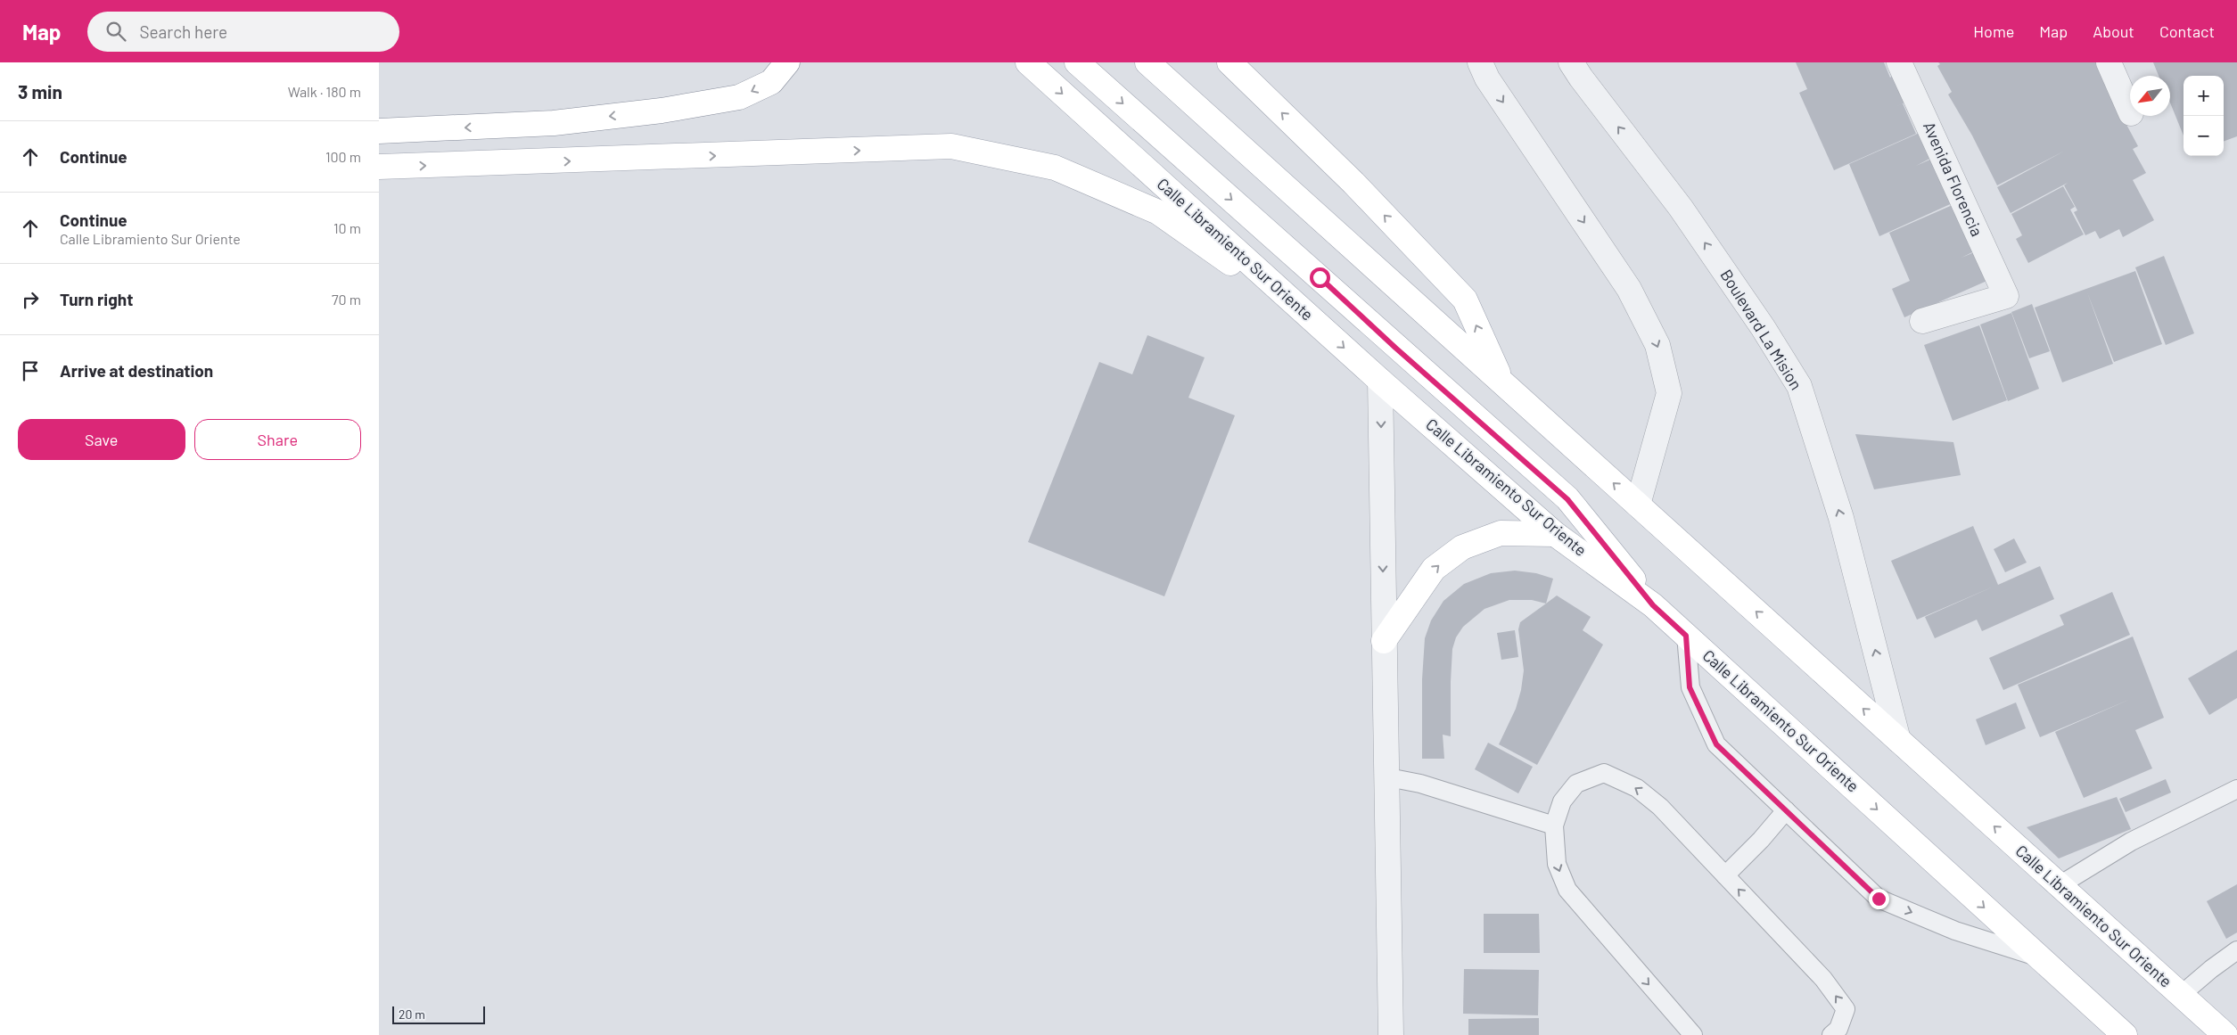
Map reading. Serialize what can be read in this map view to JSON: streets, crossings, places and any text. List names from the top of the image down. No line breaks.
{"streets":{"main road":["Calle Libramiento Sur Oriente"],"street":["Avenida Florencia","Boulevard La Mision"]},"crossings":[["Calle Libramiento Sur Oriente","Boulevard La Mision"]],"scale_bar":"20 m","north":"bottom left","page":{"header":"Map","search":"Search here","nav":["Home","Map","About","Contact"],"heading":["3 min","Walk · 180 m"],"map_buttons":["+","−"],"list":[["Continue","100 m"],["Continue","Calle Libramiento Sur Oriente","10 m"],["Turn right","70 m"],"Arrive at destination"],"buttons":["Save","Share"],"scale":"20 m"}}
